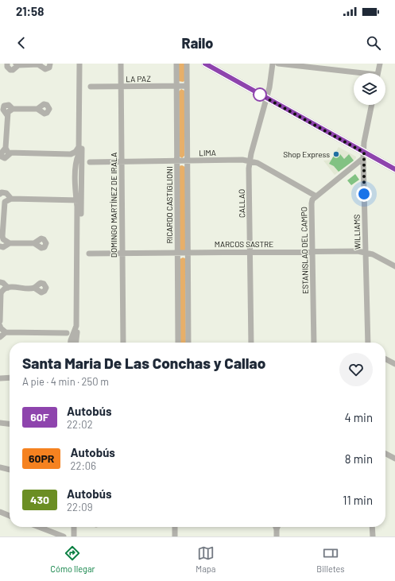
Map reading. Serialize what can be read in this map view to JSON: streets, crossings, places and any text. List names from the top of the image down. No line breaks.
{"streets":{"street":["LA PAZ","LIMA","CALLAO","DOMINGO MARTÍNEZ DE IRALA","RICARDO CASTIGLIONI","WILLIAMS","MARCOS SASTRE","ESTANISLAO DEL CAMPO"]},"crossings":[["LA PAZ","DOMINGO MARTÍNEZ DE IRALA"],["LA PAZ","RICARDO CASTIGLIONI"],["LIMA","CALLAO"],["LIMA","DOMINGO MARTÍNEZ DE IRALA"],["LIMA","RICARDO CASTIGLIONI"],["LIMA","ESTANISLAO DEL CAMPO"],["CALLAO","MARCOS SASTRE"],["DOMINGO MARTÍNEZ DE IRALA","MARCOS SASTRE"],["RICARDO CASTIGLIONI","MARCOS SASTRE"],["WILLIAMS","MARCOS SASTRE"],["MARCOS SASTRE","ESTANISLAO DEL CAMPO"]],"places":["Shop Express"],"lines":["bus line 60F"],"page":{"status":"21:58","header":"Railo","heading":["Santa Maria De Las Conchas y Callao","A pie · 4 min · 250 m"],"list":[{"mark":"60F","name":"Autobús","note":"22:02","value":"4 min"},{"mark":"60PR","name":"Autobús","note":"22:06","value":"8 min"},{"mark":"430","name":"Autobús","note":"22:09","value":"11 min"}],"tabs":["Cómo llegar","Mapa","Billetes"]}}
